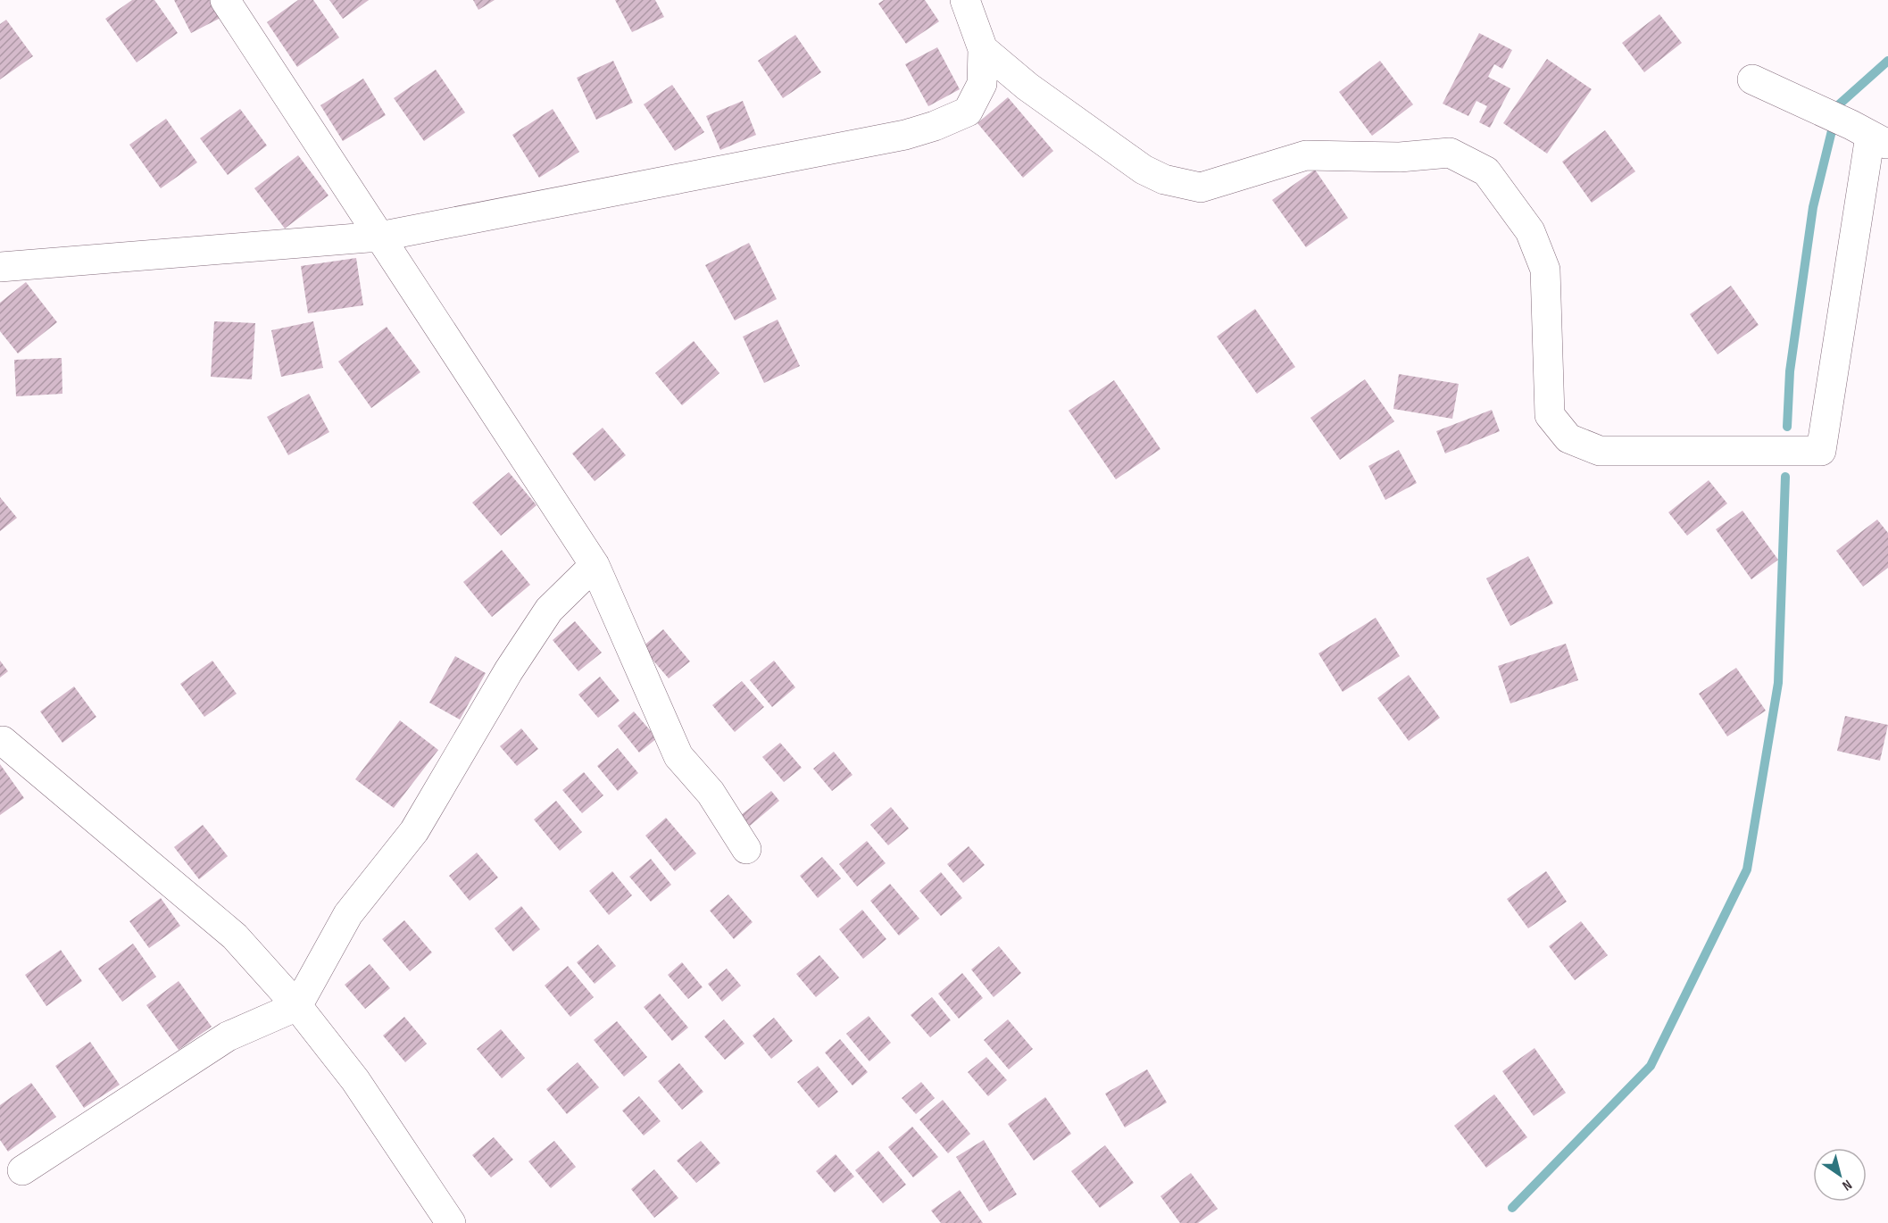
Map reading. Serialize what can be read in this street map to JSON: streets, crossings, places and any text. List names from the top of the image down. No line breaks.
{"north":"bottom right"}
